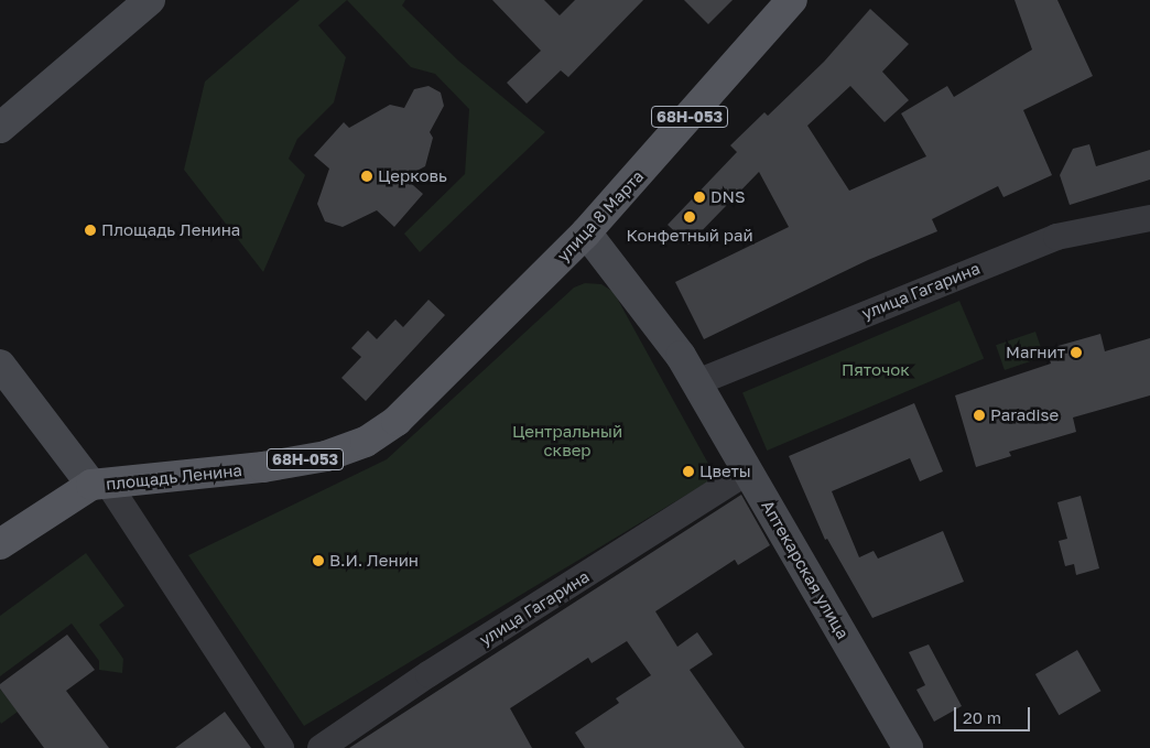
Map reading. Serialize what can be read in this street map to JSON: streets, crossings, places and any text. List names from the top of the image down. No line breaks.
{"streets":{"main road":["68Н-053","улица 8 Марта","площадь Ленина"],"street":["улица Гагарина","Аптекарская улица"]},"crossings":[["68Н-053","площадь Ленина"],["улица 8 Марта","площадь Ленина"],["улица 8 Марта","Аптекарская улица"],["улица Гагарина","Аптекарская улица"]],"parks":["Пяточок","Центральный сквер"],"places":["Церковь","DNS","Конфетный рай","Площадь Ленина","Магнит","Paradise","Цветы","В.И. Ленин"],"scale_bar":"20 m"}
